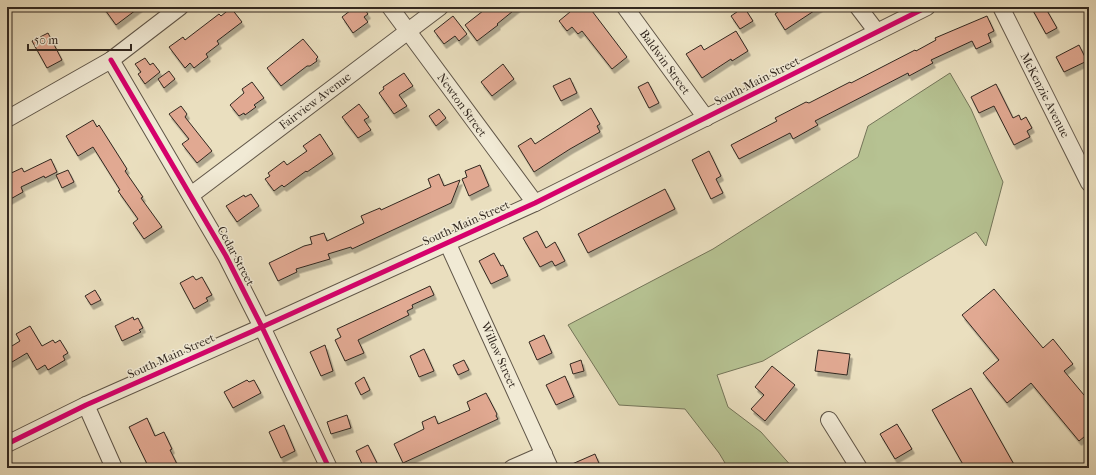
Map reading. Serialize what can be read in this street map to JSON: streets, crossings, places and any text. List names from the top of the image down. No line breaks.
{"streets":{"street":["Baldwin Street","South Main Street","McKenzie Avenue","Fairview Avenue","Newton Street","Cedar Street","Willow Street"]},"crossings":[["Baldwin Street","South Main Street"],["South Main Street","Newton Street"],["South Main Street","Cedar Street"],["South Main Street","Willow Street"],["Fairview Avenue","Newton Street"],["Fairview Avenue","Cedar Street"]],"scale_bar":"50 m"}
